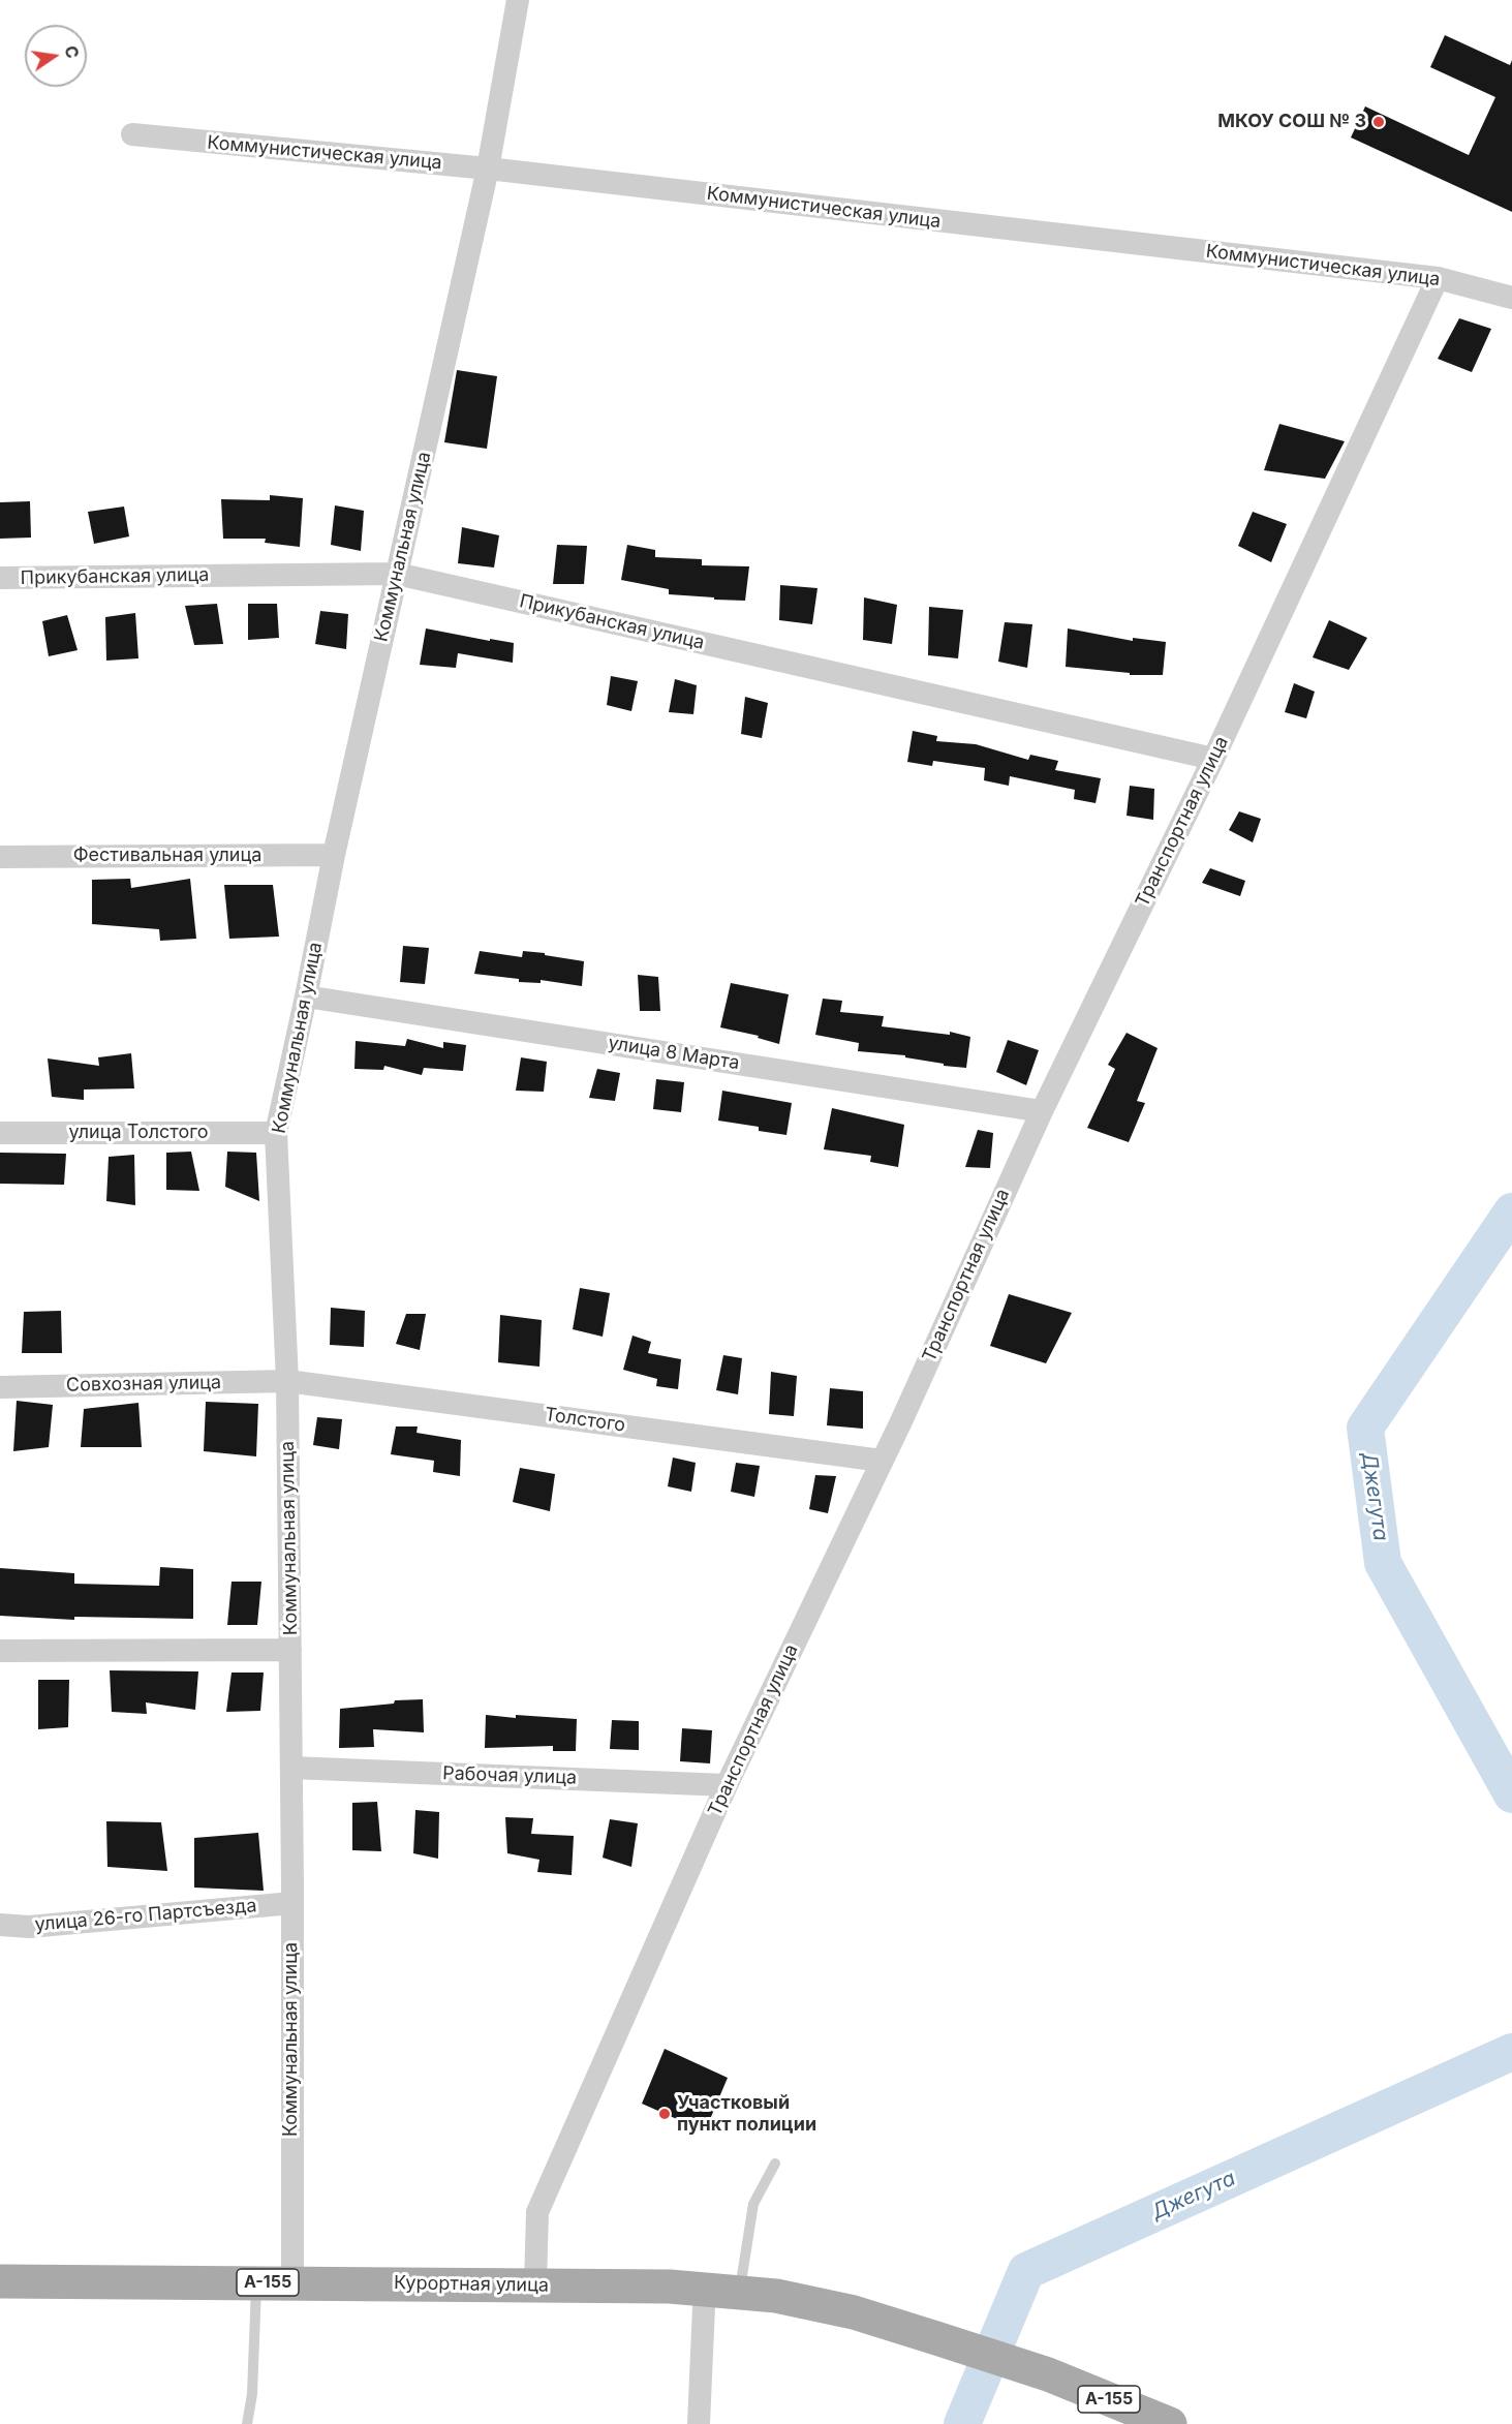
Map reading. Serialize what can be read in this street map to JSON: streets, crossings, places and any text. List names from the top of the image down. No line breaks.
{"streets":{"main road":["А-155","Курортная улица"],"street":["Коммунистическая улица","Коммунальная улица","Прикубанская улица","Транспортная улица","Фестивальная улица","улица 8 Марта","улица Толстого","Совхозная улица","Толстого","Рабочая улица","улица 26-го Партсъезда"]},"crossings":[["Коммунистическая улица","Коммунальная улица"],["Коммунистическая улица","Транспортная улица"],["Коммунальная улица","Прикубанская улица"],["Коммунальная улица","Фестивальная улица"],["Коммунальная улица","улица 8 Марта"],["Коммунальная улица","улица Толстого"],["Коммунальная улица","Совхозная улица"],["Коммунальная улица","Толстого"],["Коммунальная улица","Рабочая улица"],["Коммунальная улица","улица 26-го Партсъезда"],["Коммунальная улица","Курортная улица"],["Прикубанская улица","Транспортная улица"],["Транспортная улица","улица 8 Марта"],["Транспортная улица","Толстого"],["Транспортная улица","Рабочая улица"],["Транспортная улица","Курортная улица"],["Совхозная улица","Толстого"]],"water":["Джегута"],"places":["МКОУ СОШ № 3","Участковый пункт полиции"],"north":"right"}
